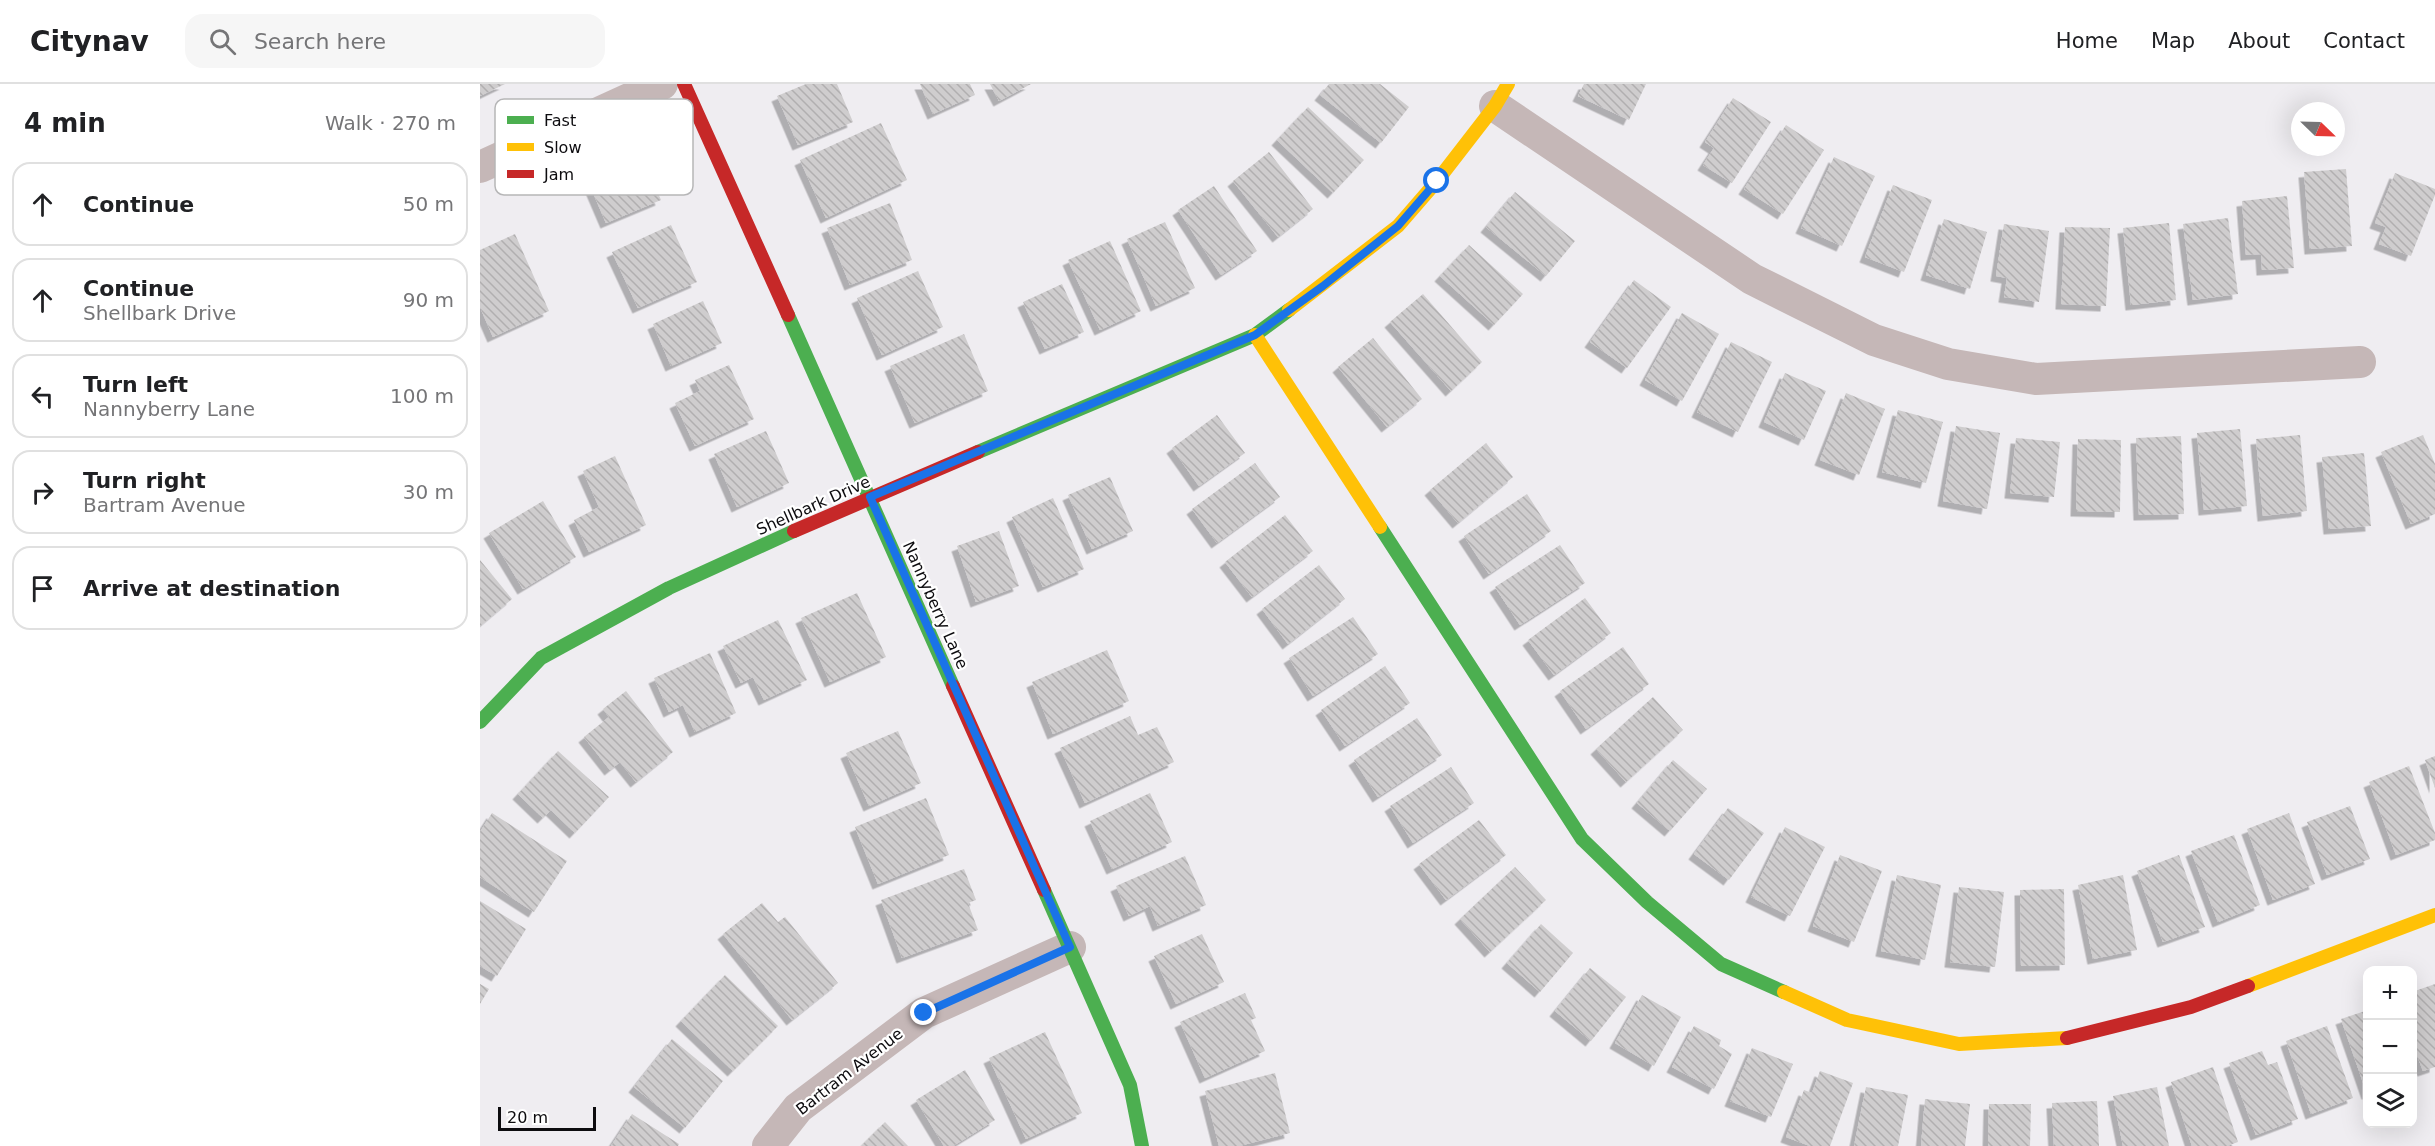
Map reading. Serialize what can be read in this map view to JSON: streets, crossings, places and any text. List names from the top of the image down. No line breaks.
{"streets":{"street":["Shellbark Drive","Nannyberry Lane","Bartram Avenue"]},"crossings":[["Shellbark Drive","Nannyberry Lane"],["Nannyberry Lane","Bartram Avenue"]],"legend":["Fast","Slow","Jam"],"scale_bar":"20 m","north":"bottom right","page":{"header":"Citynav","search":"Search here","nav":["Home","Map","About","Contact"],"heading":["4 min","Walk · 270 m"],"list":[["Continue","50 m"],["Continue","Shellbark Drive","90 m"],["Turn left","Nannyberry Lane","100 m"],["Turn right","Bartram Avenue","30 m"],"Arrive at destination"],"map_buttons":["+","−"],"scale":"20 m"}}
